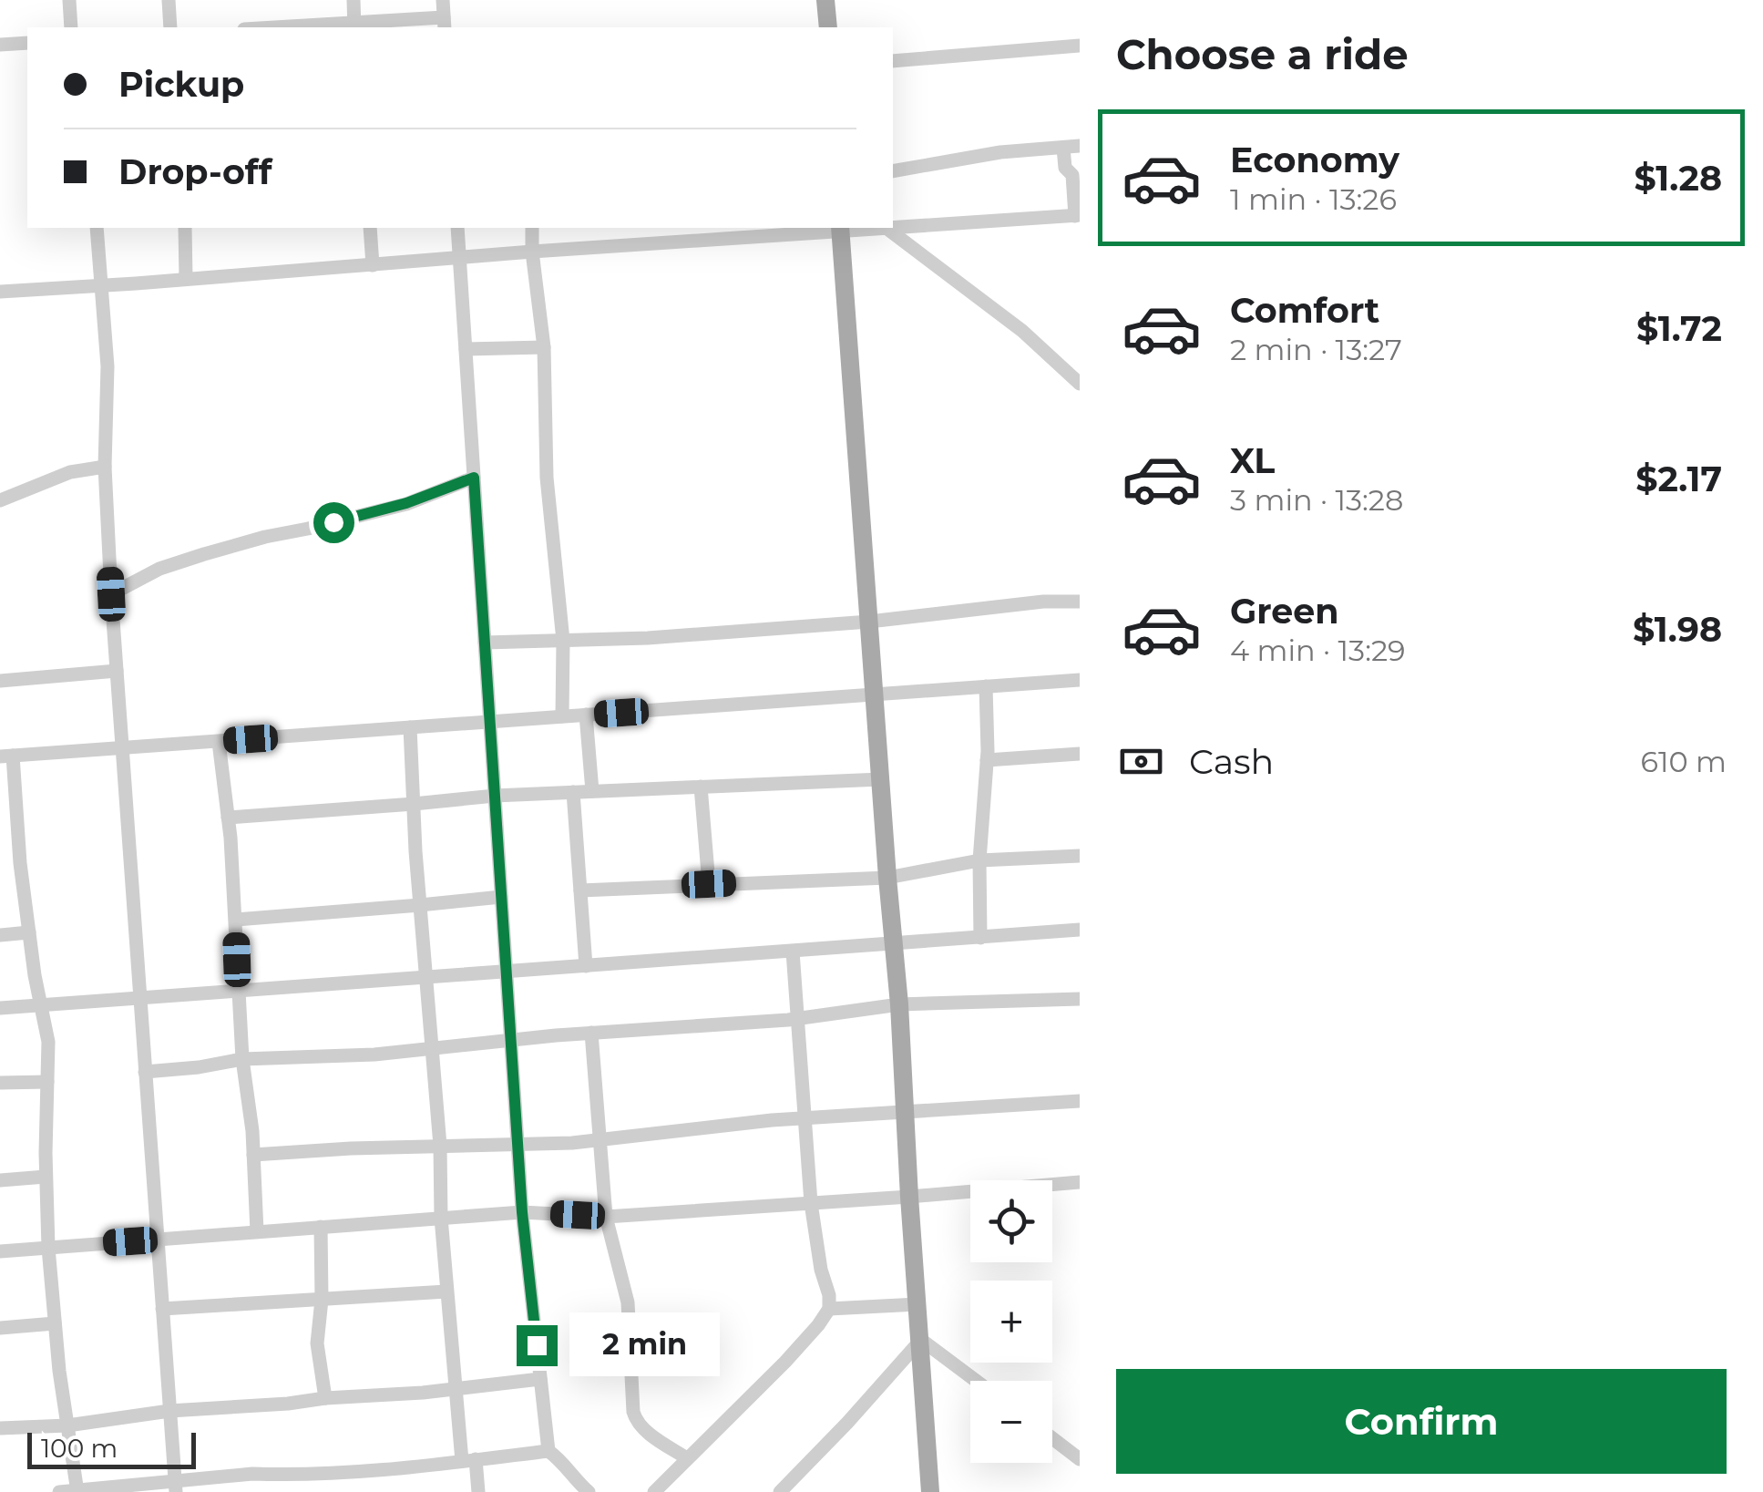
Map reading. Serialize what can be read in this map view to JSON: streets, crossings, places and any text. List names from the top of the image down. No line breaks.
{"scale_bar":"100 m","page":{"heading":"Choose a ride","banner":["Pickup","Drop-off"],"list":[{"name":"Economy","note":"1 min · 13:26","value":"$1.28"},{"name":"Comfort","note":"2 min · 13:27","value":"$1.72"},{"name":"XL","note":"3 min · 13:28","value":"$2.17"},{"name":"Green","note":"4 min · 13:29","value":"$1.98"}],"pay":["Cash","610 m"],"map_buttons":["+","−"],"bubble":"2 min","buttons":"Confirm","scale":"100 m"}}
